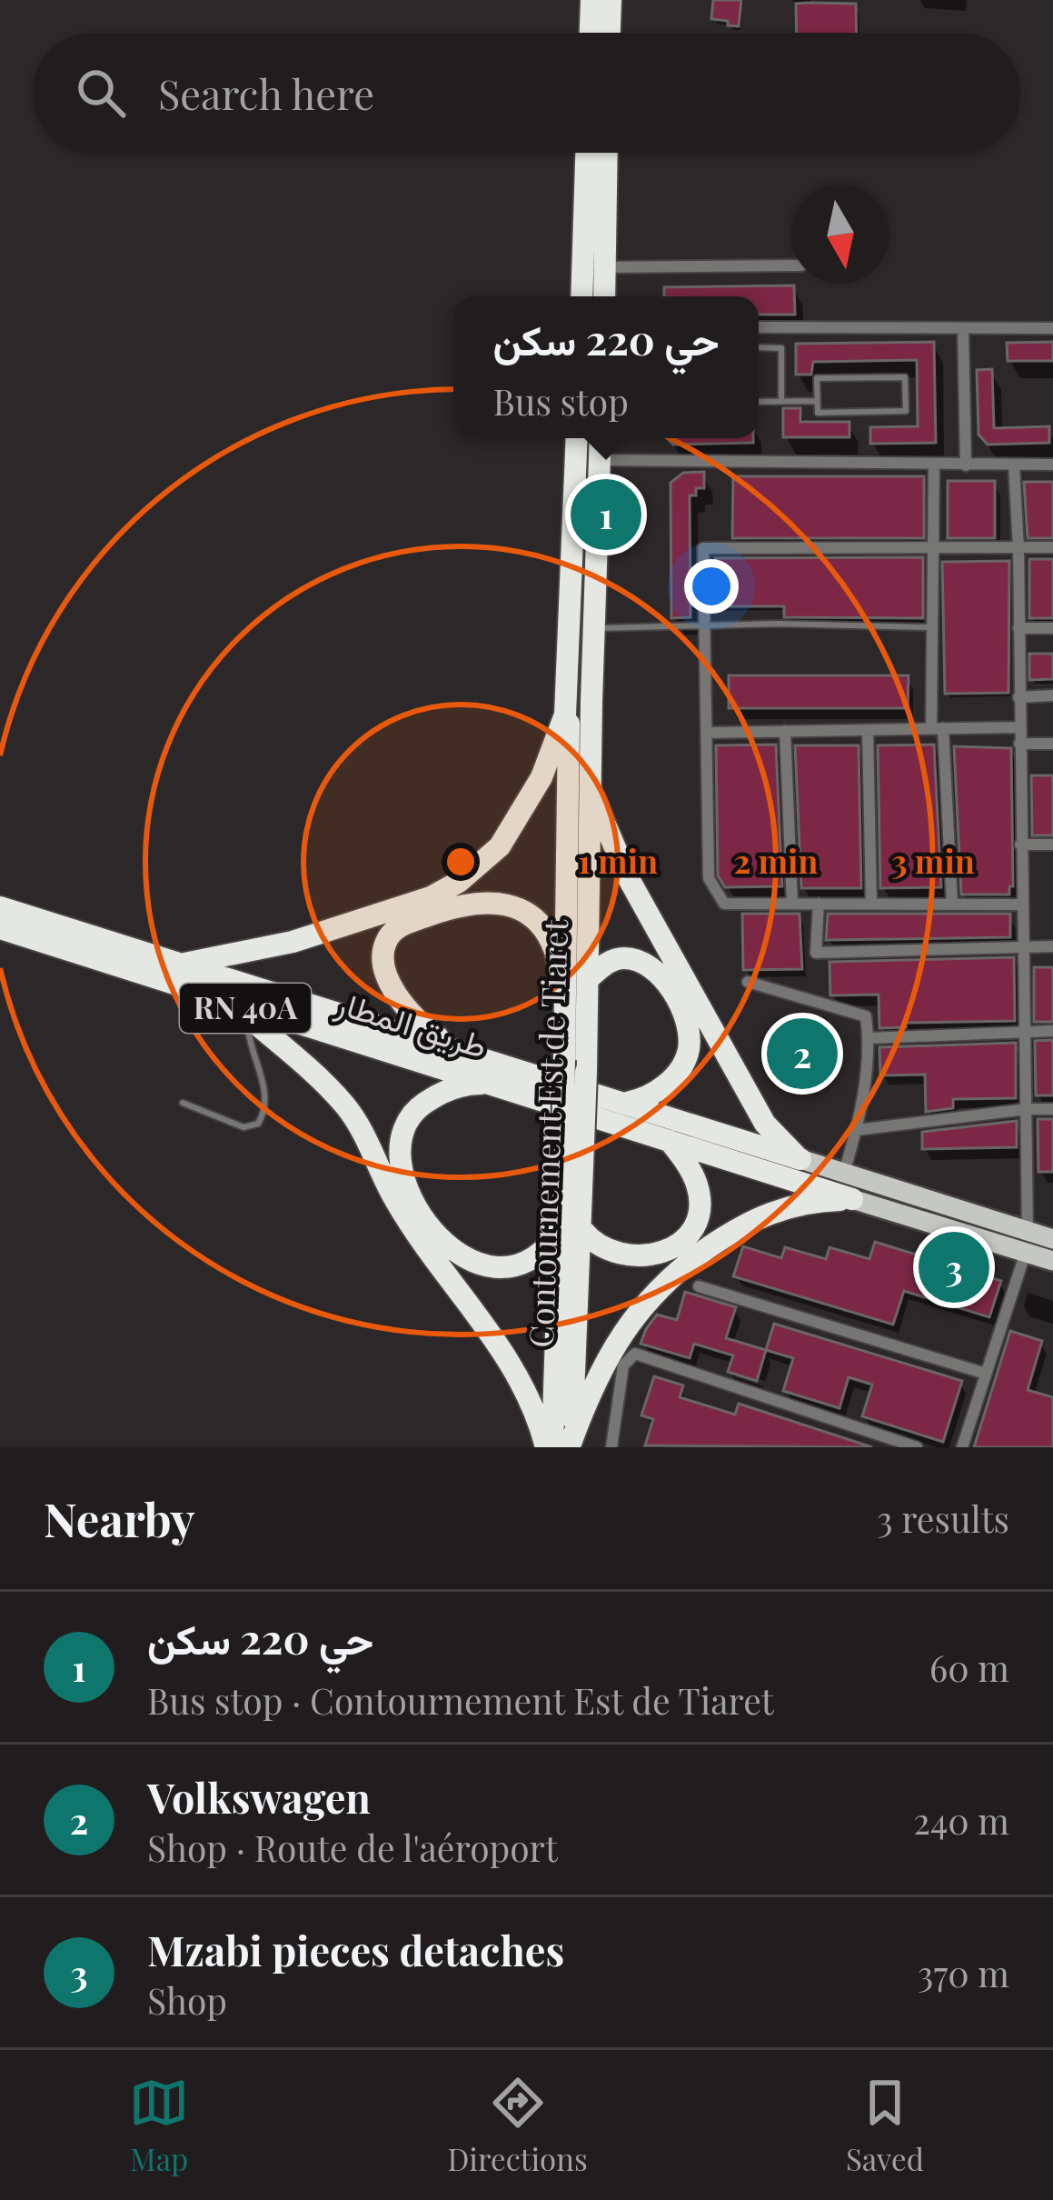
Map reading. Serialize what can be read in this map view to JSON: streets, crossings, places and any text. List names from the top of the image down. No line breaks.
{"streets":{"highway":["RN 40A","طريق المطار","Contournement Est de Tiaret"]},"crossings":[["RN 40A","طريق المطار"]],"north":"bottom","page":{"search":"Search here","popup":["حي 220 سكن","Bus stop"],"pins":["1","2","3"],"heading":["Nearby","3 results"],"list":[{"mark":"1","name":"حي 220 سكن","note":"Bus stop · Contournement Est de Tiaret","value":"60 m"},{"mark":"2","name":"Volkswagen","note":"Shop · Route de l'aéroport","value":"240 m"},{"mark":"3","name":"Mzabi pieces detaches","note":"Shop","value":"370 m"}],"nav":["Map","Directions","Saved"]},"rings":["1 min","2 min","3 min"]}
